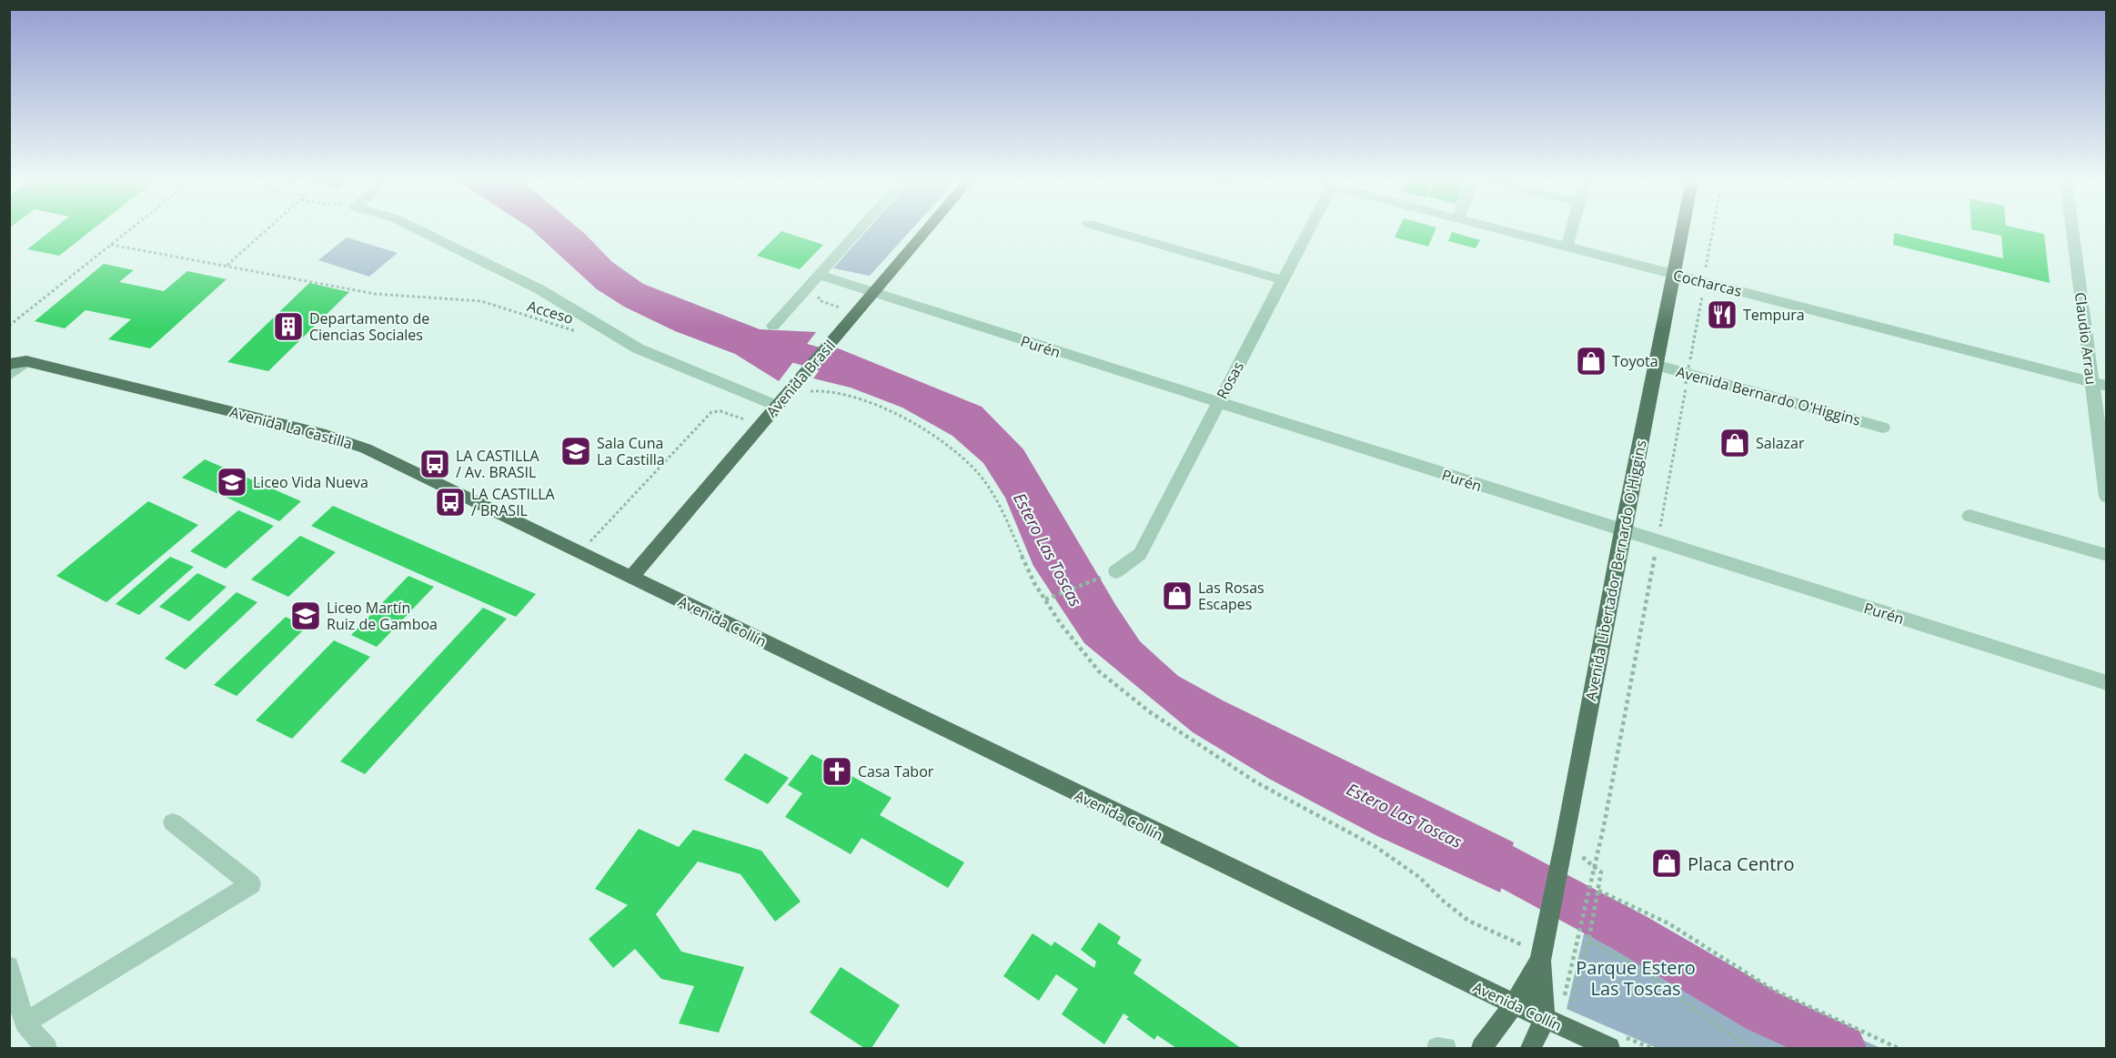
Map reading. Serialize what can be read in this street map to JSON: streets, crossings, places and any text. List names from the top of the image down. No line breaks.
{"streets":{"main road":["Avenida Brasil","Avenida La Castilla","Avenida Libertador Bernardo O'Higgins","Avenida Collín"],"street":["Cocharcas","Claudio Arrau","Purén","Rosas","Avenida Bernardo O'Higgins"],"path":["Acceso"]},"crossings":[["Cocharcas","Claudio Arrau"],["Cocharcas","Avenida Libertador Bernardo O'Higgins"],["Purén","Avenida Brasil"],["Purén","Rosas"],["Purén","Avenida Libertador Bernardo O'Higgins"],["Avenida Brasil","Avenida La Castilla"],["Avenida Brasil","Avenida Collín"],["Avenida Bernardo O'Higgins","Avenida Libertador Bernardo O'Higgins"],["Avenida La Castilla","Avenida Collín"],["Avenida Libertador Bernardo O'Higgins","Avenida Collín"]],"water":["Estero Las Toscas"],"parks":["Parque Estero Las Toscas"],"places":{"restaurant":["Tempura"],"building":["Departamento de Ciencias Sociales"],"shop":["Toyota","Salazar","Las Rosas Escapes","Placa Centro"],"school or university":["Sala Cuna La Castilla","Liceo Vida Nueva","Liceo Martín Ruiz de Gamboa"],"bus stop":["LA CASTILLA / Av. BRASIL","LA CASTILLA / BRASIL"],"church":["Casa Tabor"]}}
